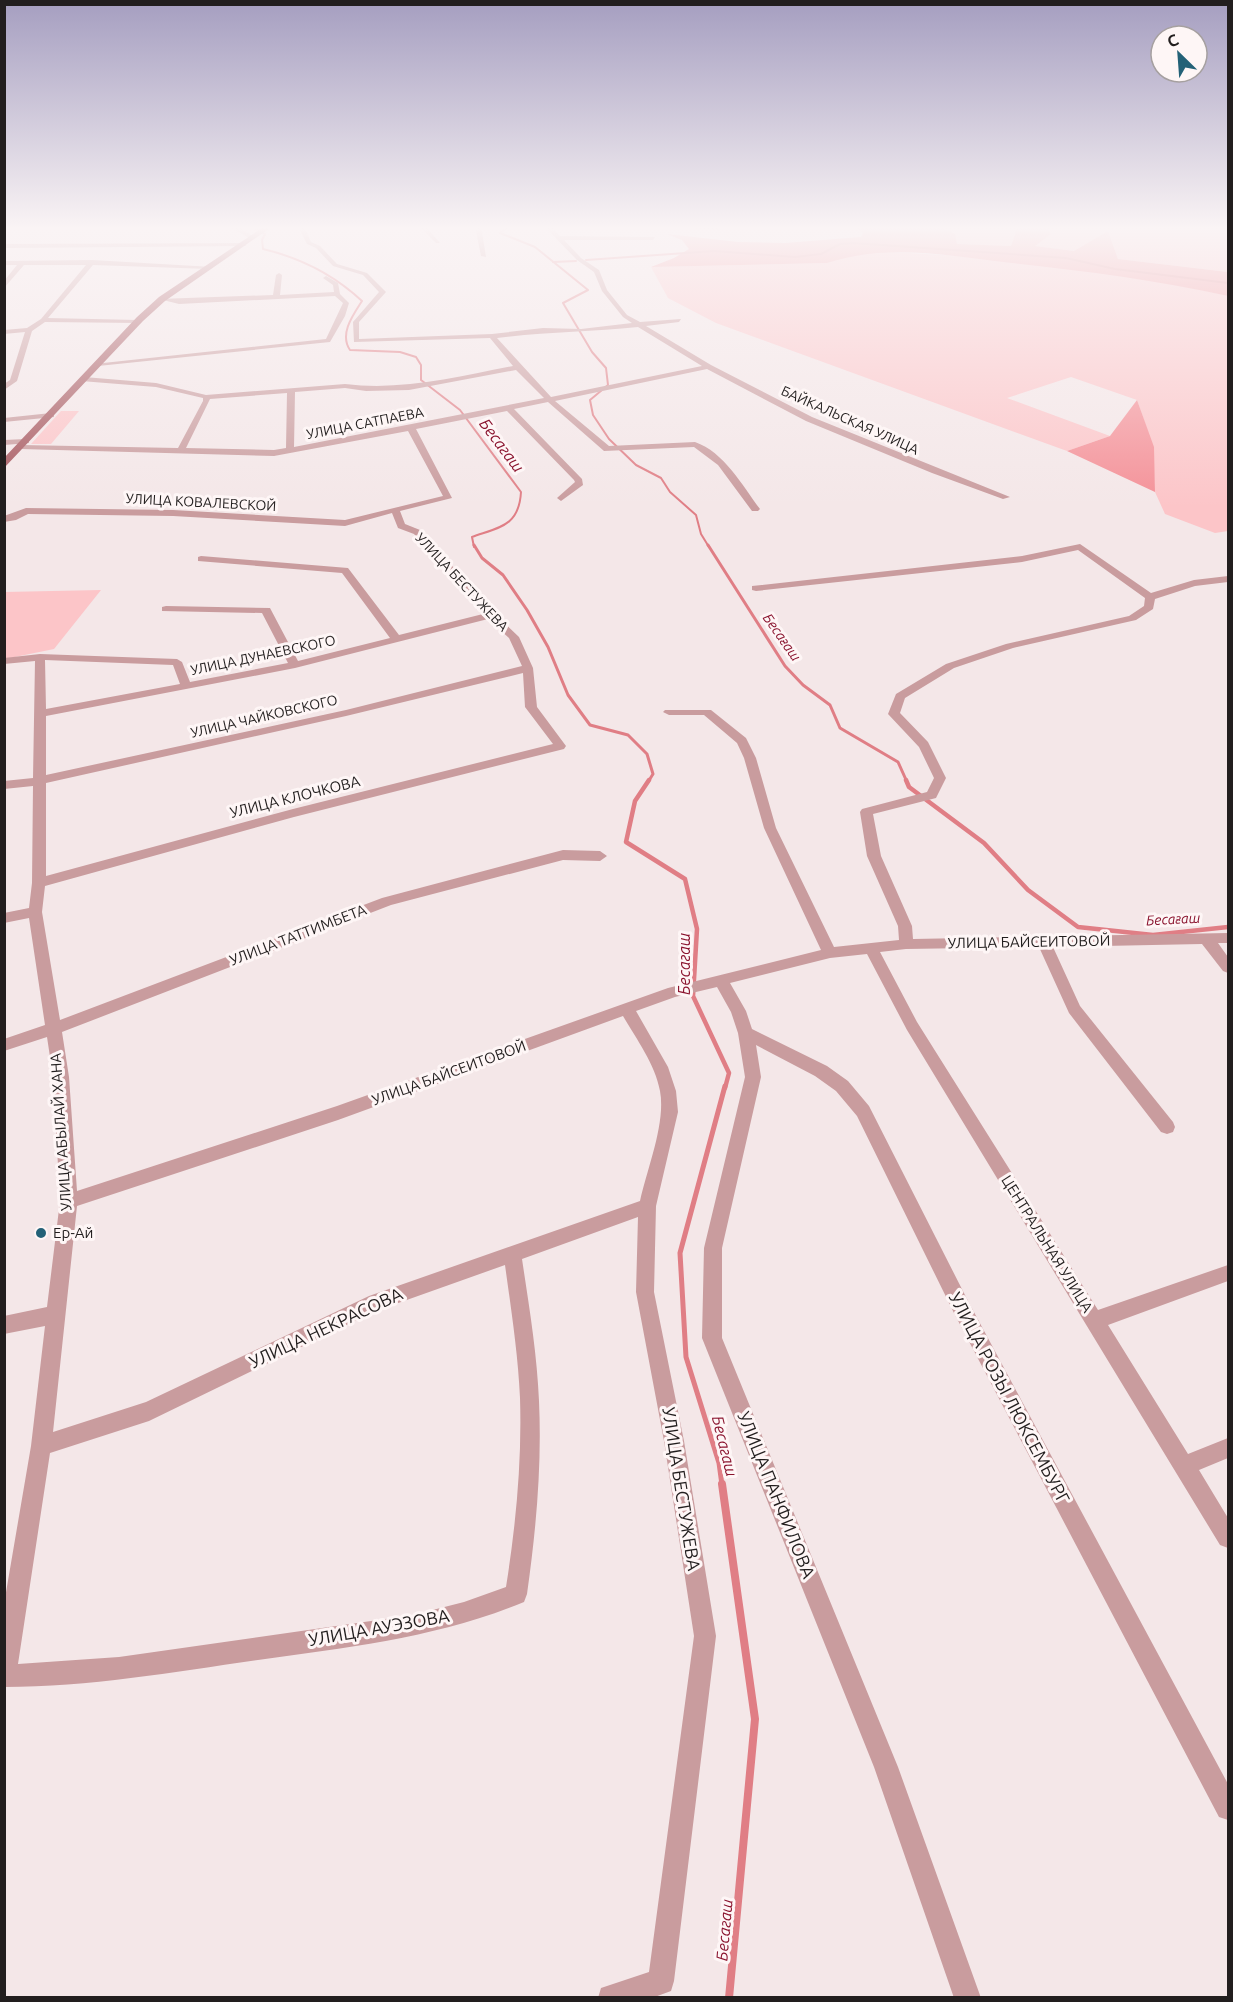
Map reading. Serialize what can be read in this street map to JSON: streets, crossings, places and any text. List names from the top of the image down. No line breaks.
{"streets":{"street":["БАЙКАЛЬСКАЯ УЛИЦА","УЛИЦА САТПАЕВА","УЛИЦА КОВАЛЕВСКОЙ","УЛИЦА БЕСТУЖЕВА","УЛИЦА ДУНАЕВСКОГО","УЛИЦА ЧАЙКОВСКОГО","УЛИЦА КЛОЧКОВА","УЛИЦА ТАТТИМБЕТА","УЛИЦА БАЙСЕИТОВОЙ","УЛИЦА АБЫЛАЙ ХАНА","ЦЕНТРАЛЬНАЯ УЛИЦА","УЛИЦА НЕКРАСОВА","УЛИЦА РОЗЫ ЛЮКСЕМБУРГ","УЛИЦА ПАНФИЛОВА","УЛИЦА АУЭЗОВА"]},"crossings":[["БАЙКАЛЬСКАЯ УЛИЦА","УЛИЦА САТПАЕВА"],["УЛИЦА КОВАЛЕВСКОЙ","УЛИЦА БЕСТУЖЕВА"],["УЛИЦА БЕСТУЖЕВА","УЛИЦА ДУНАЕВСКОГО"],["УЛИЦА БЕСТУЖЕВА","УЛИЦА ЧАЙКОВСКОГО"],["УЛИЦА БЕСТУЖЕВА","УЛИЦА КЛОЧКОВА"],["УЛИЦА БЕСТУЖЕВА","УЛИЦА БАЙСЕИТОВОЙ"],["УЛИЦА БЕСТУЖЕВА","УЛИЦА НЕКРАСОВА"],["УЛИЦА ДУНАЕВСКОГО","УЛИЦА АБЫЛАЙ ХАНА"],["УЛИЦА ЧАЙКОВСКОГО","УЛИЦА АБЫЛАЙ ХАНА"],["УЛИЦА КЛОЧКОВА","УЛИЦА АБЫЛАЙ ХАНА"],["УЛИЦА ТАТТИМБЕТА","УЛИЦА АБЫЛАЙ ХАНА"],["УЛИЦА БАЙСЕИТОВОЙ","УЛИЦА АБЫЛАЙ ХАНА"],["УЛИЦА БАЙСЕИТОВОЙ","ЦЕНТРАЛЬНАЯ УЛИЦА"],["УЛИЦА БАЙСЕИТОВОЙ","УЛИЦА ПАНФИЛОВА"],["УЛИЦА АБЫЛАЙ ХАНА","УЛИЦА НЕКРАСОВА"],["УЛИЦА АБЫЛАЙ ХАНА","УЛИЦА АУЭЗОВА"],["УЛИЦА НЕКРАСОВА","УЛИЦА АУЭЗОВА"],["УЛИЦА РОЗЫ ЛЮКСЕМБУРГ","УЛИЦА ПАНФИЛОВА"]],"water":["Бесагаш","Бесағаш"],"places":["Ер-Ай"],"north":"top left"}
